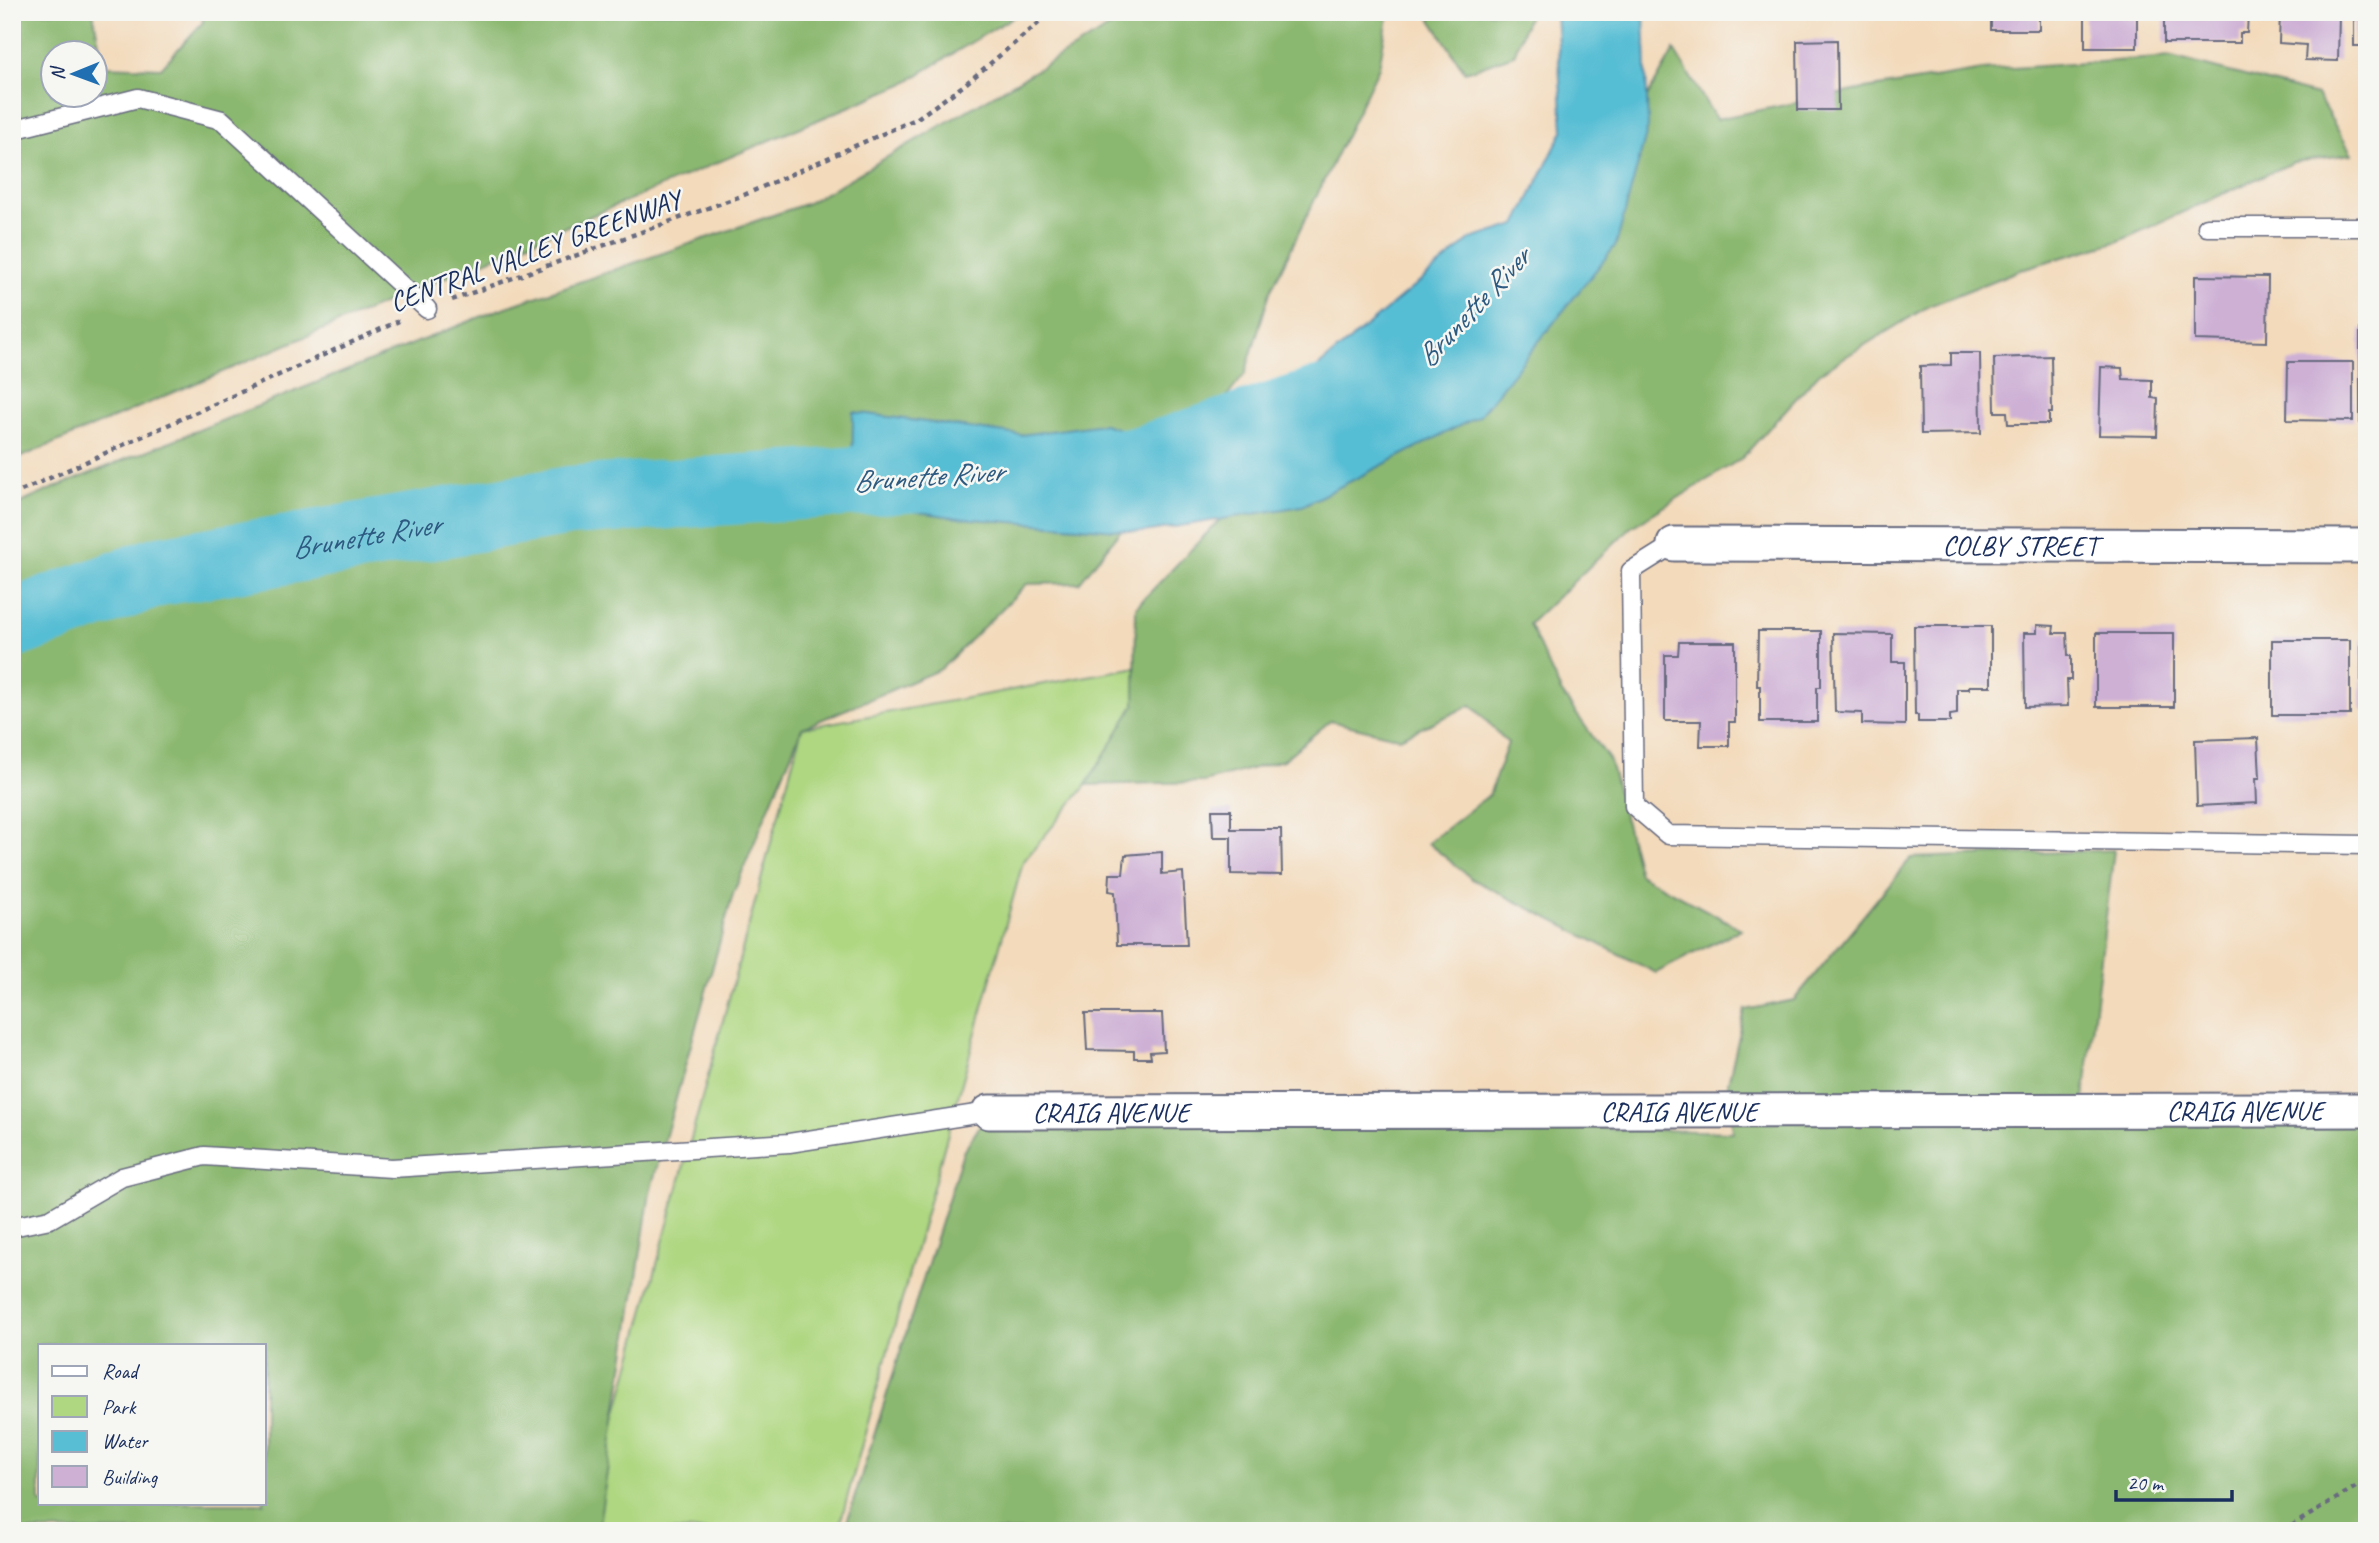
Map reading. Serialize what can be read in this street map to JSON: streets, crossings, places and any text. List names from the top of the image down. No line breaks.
{"streets":{"street":["COLBY STREET","CRAIG AVENUE"],"path":["CENTRAL VALLEY GREENWAY"]},"water":["Brunette River"],"legend":["Road","Park","Water","Building"],"scale_bar":"20 m","north":"left"}
